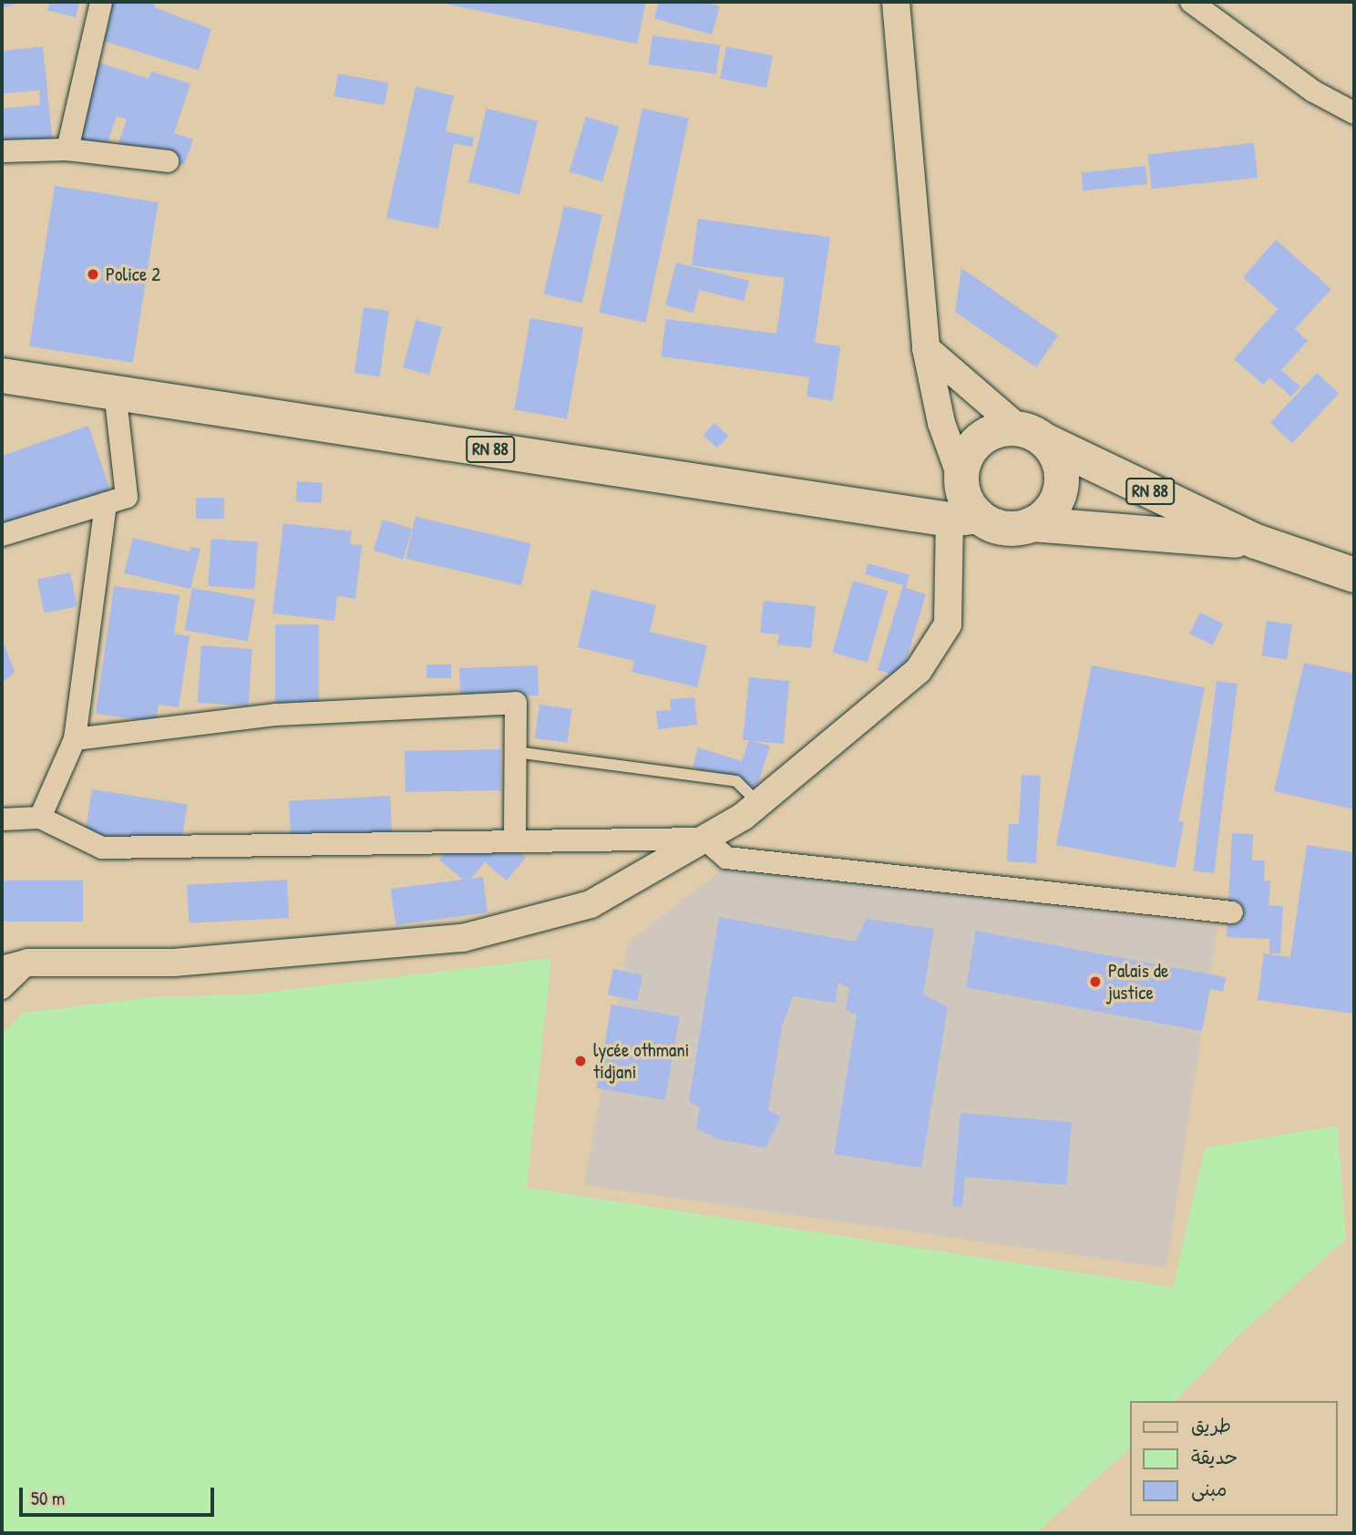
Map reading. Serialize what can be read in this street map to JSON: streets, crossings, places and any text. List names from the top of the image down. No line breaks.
{"streets":{"main road":["RN 88"]},"places":["Police 2","Palais de justice","lycée othmani tidjani"],"legend":["طريق","حديقة","مبنى"],"scale_bar":"50 m"}
